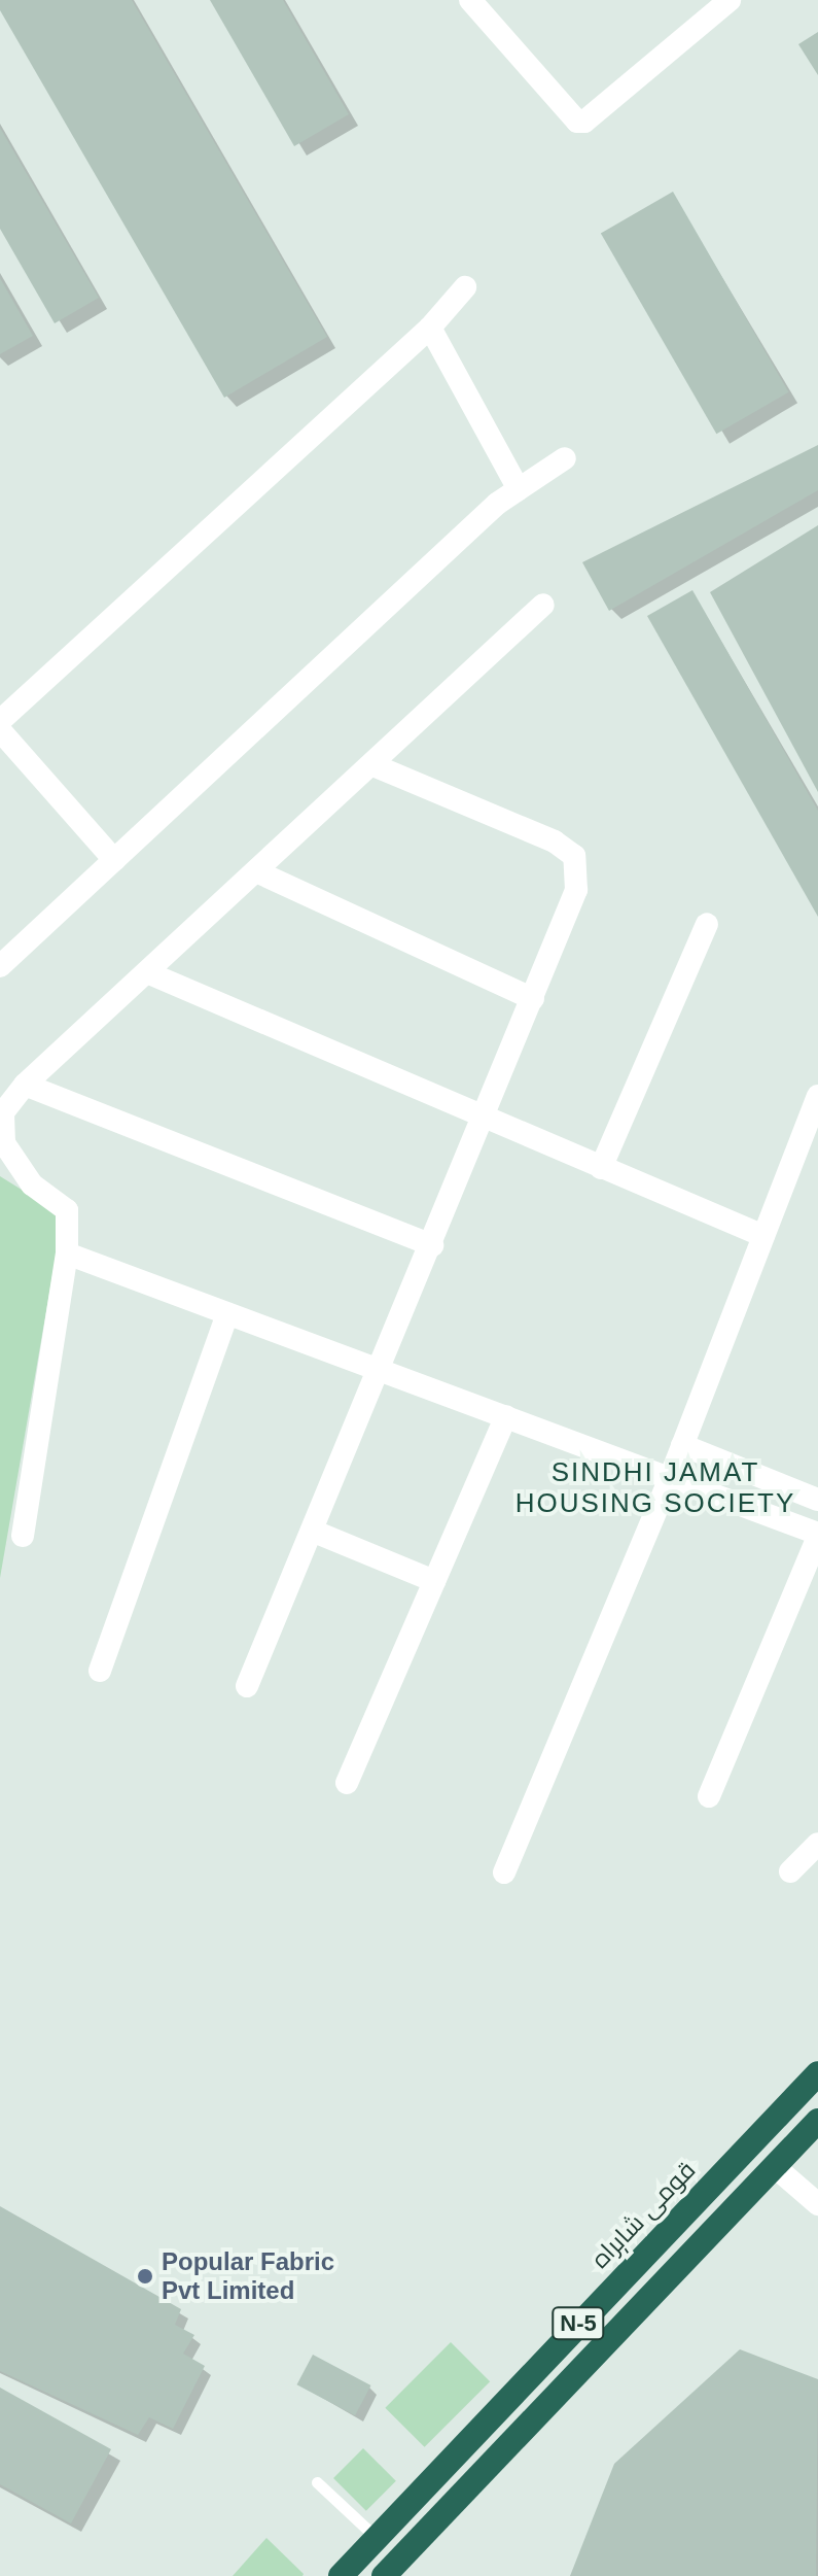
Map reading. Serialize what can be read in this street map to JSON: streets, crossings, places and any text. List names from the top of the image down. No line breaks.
{"streets":{"highway":["قومی شاہراہ","N-5"]},"districts":["SINDHI JAMAT HOUSING SOCIETY"],"places":["Popular Fabric Pvt Limited"]}
